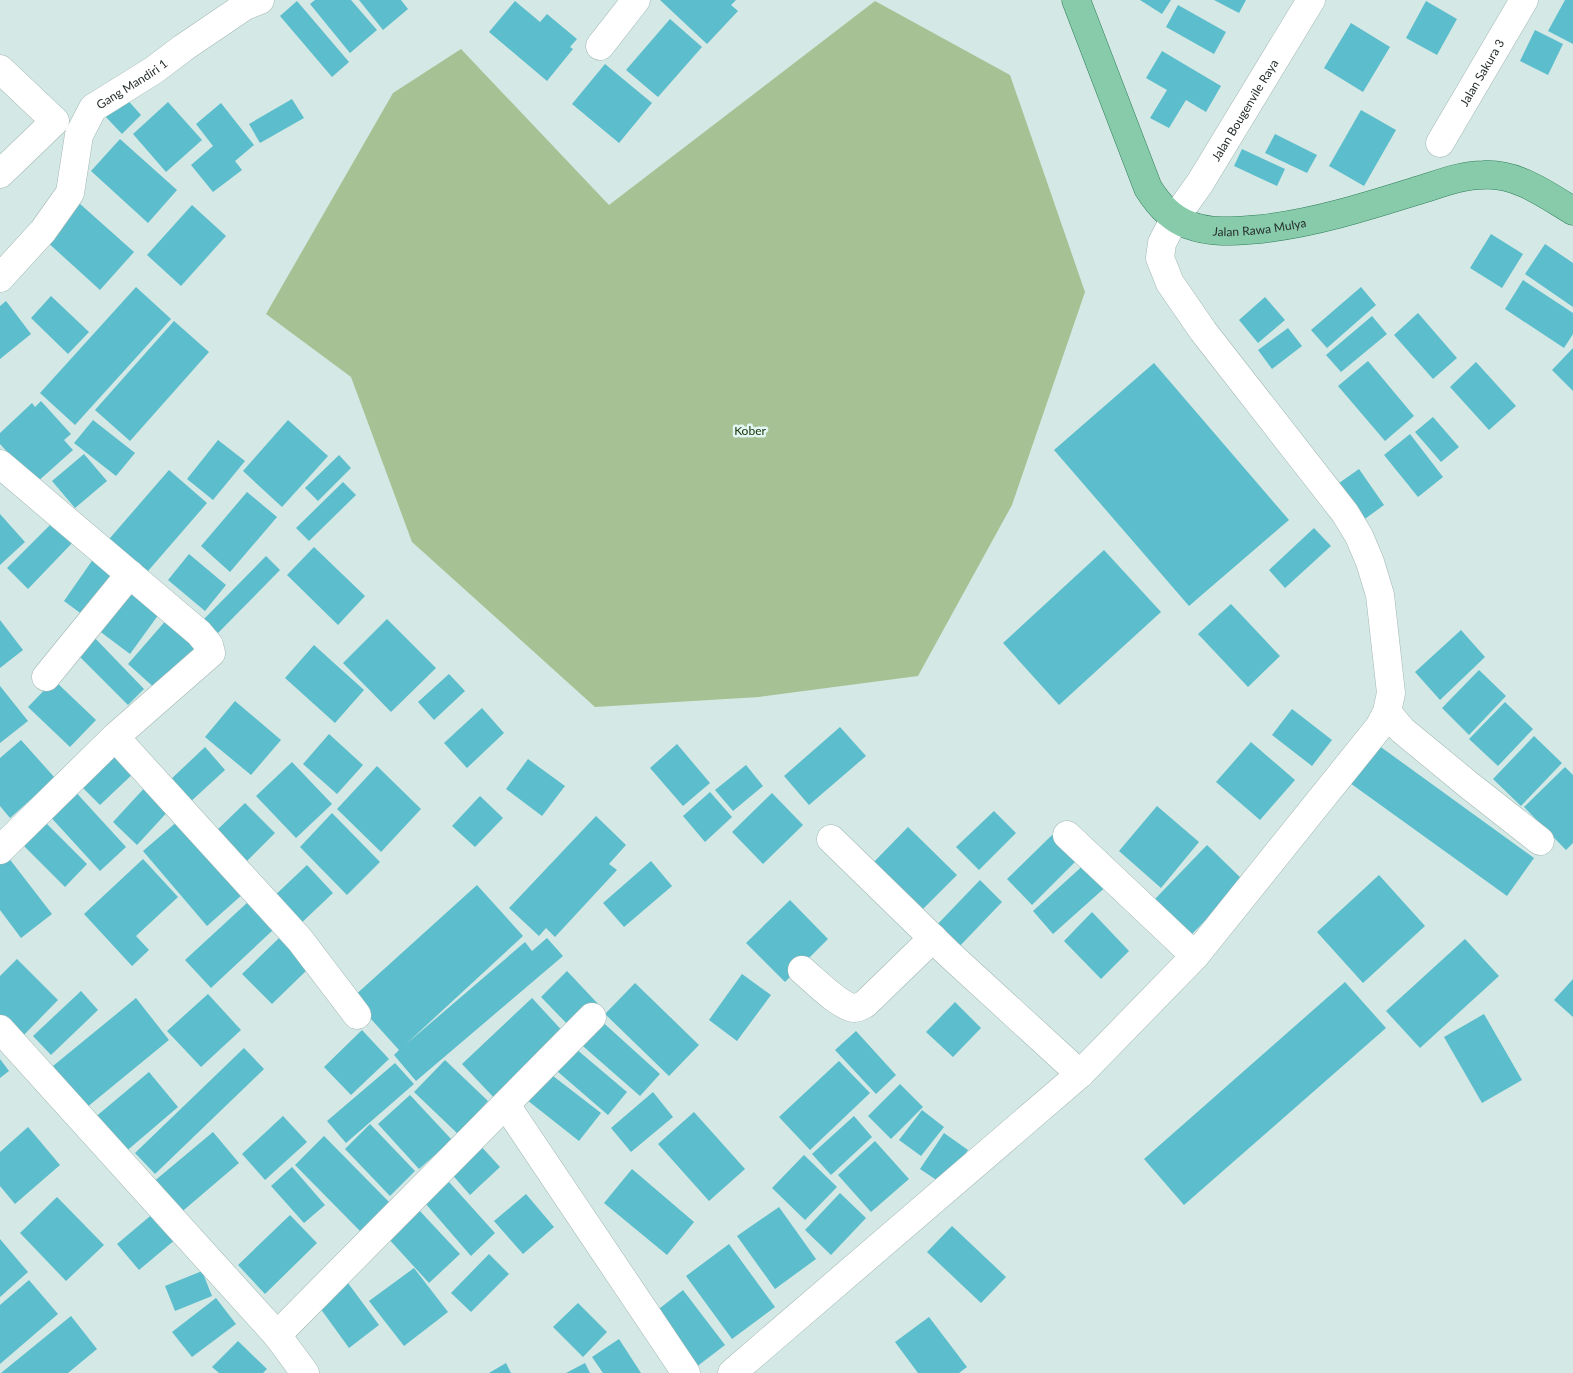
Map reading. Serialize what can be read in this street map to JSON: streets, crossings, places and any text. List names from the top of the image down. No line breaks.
{"streets":{"main road":["Jalan Rawa Mulya"],"street":["Jalan Sakura 3","Gang Mandiri 1","Jalan Bougenvile Raya"]},"crossings":[["Jalan Bougenvile Raya","Jalan Rawa Mulya"]],"parks":["Kober"]}
